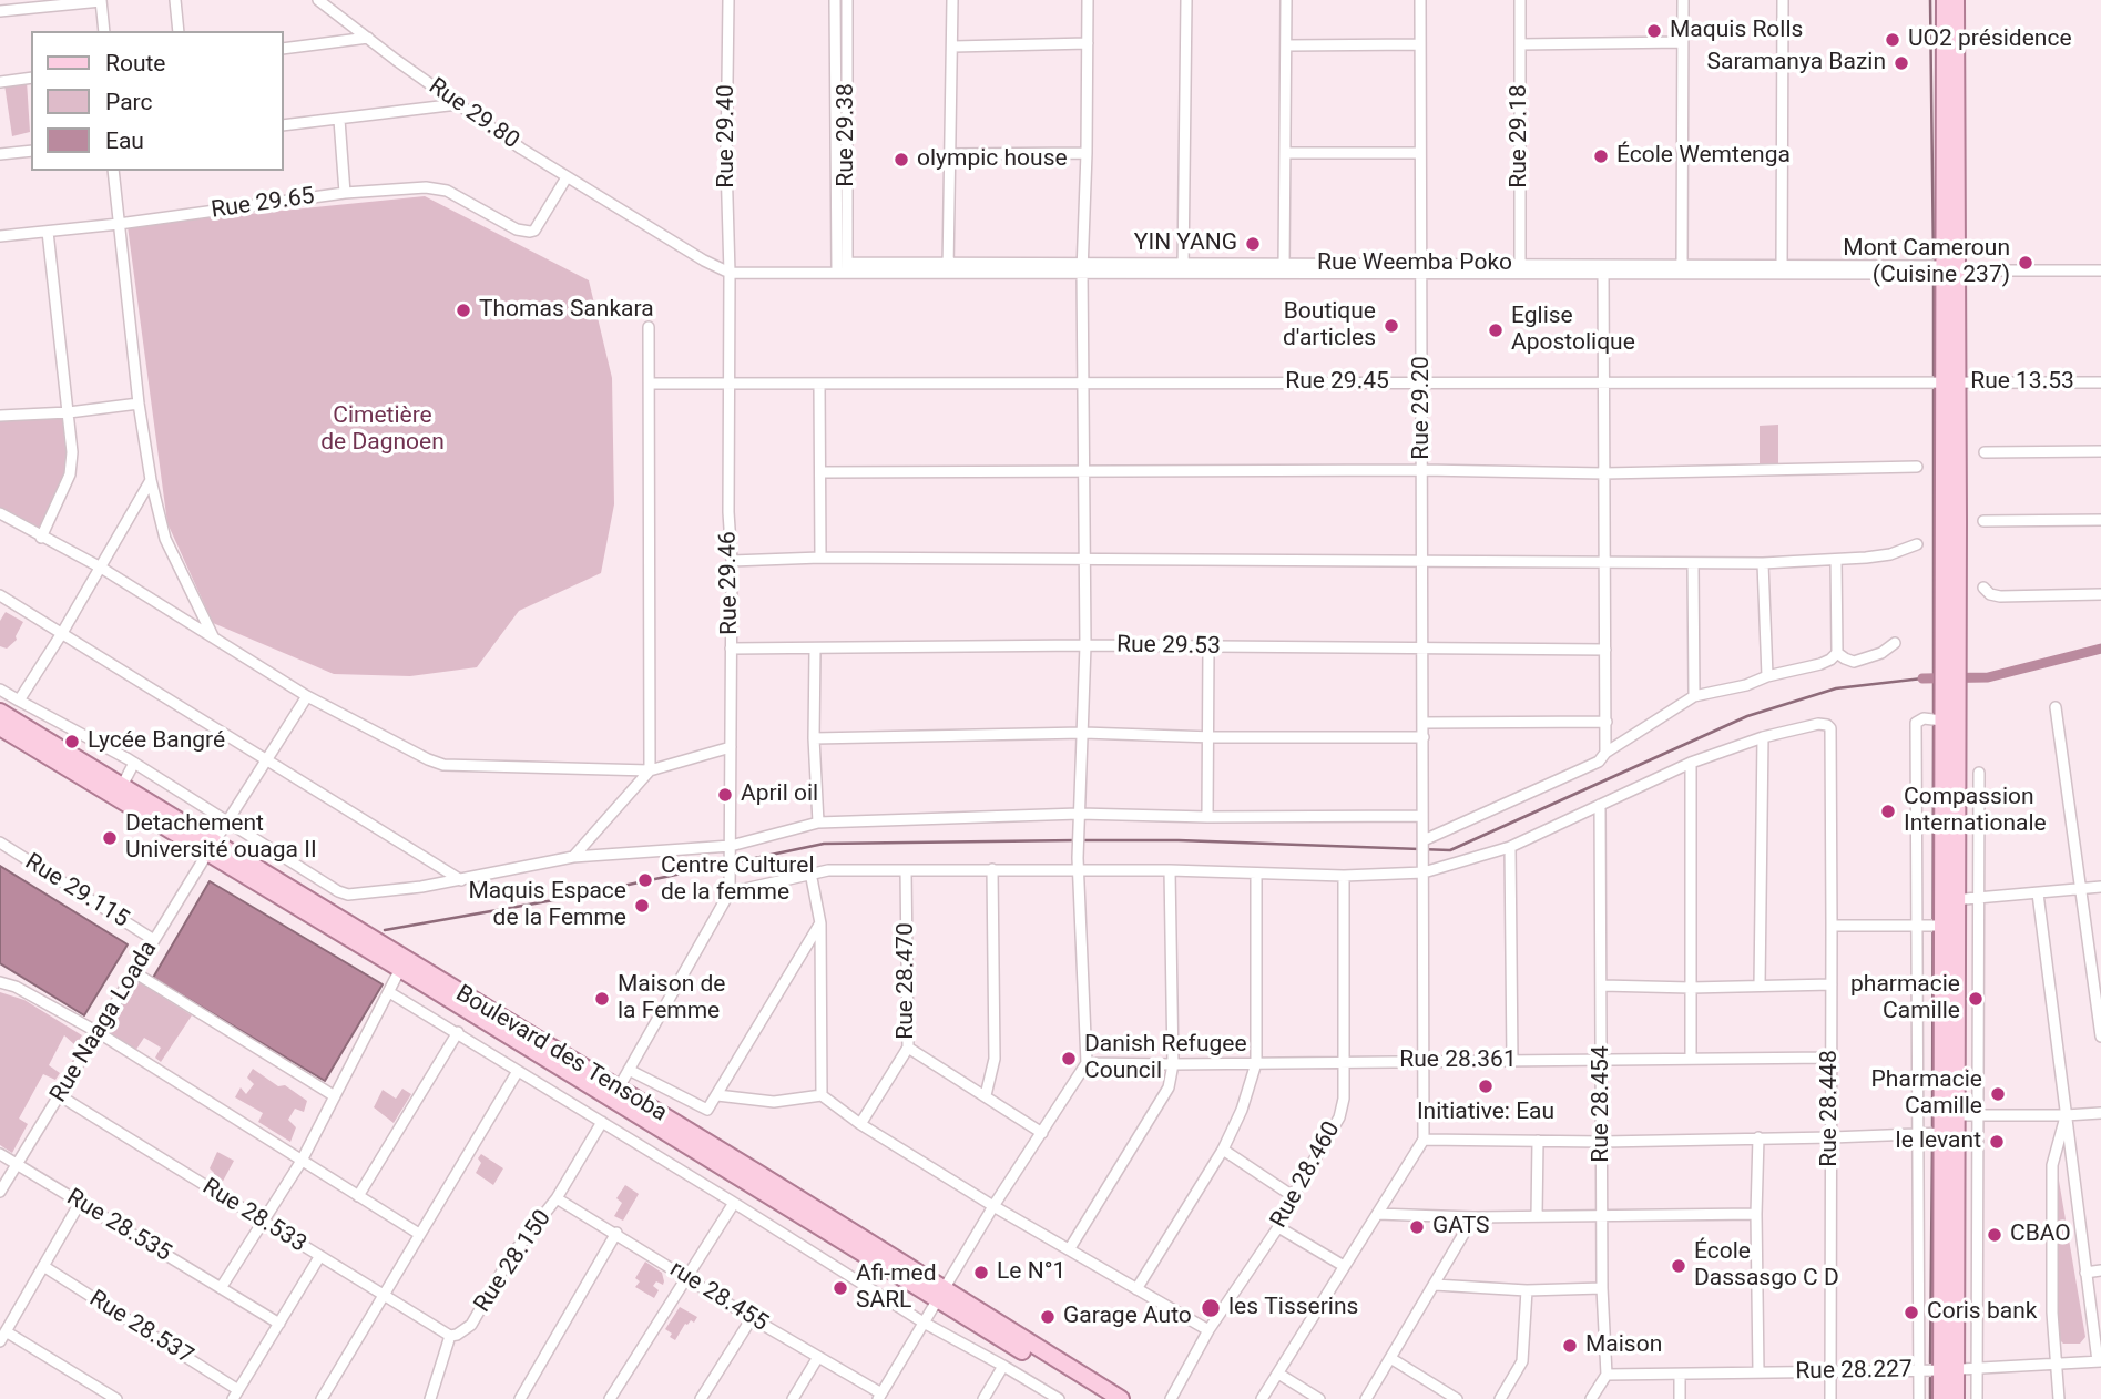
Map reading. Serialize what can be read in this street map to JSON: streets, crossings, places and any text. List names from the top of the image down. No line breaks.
{"streets":{"main road":["Boulevard des Tensoba"],"street":["Rue 29.80","Rue 29.38","Rue 29.40","Rue 29.18","Rue 29.65","Rue Weemba Poko","Rue 29.45","Rue 13.53","Rue 29.20","Rue 29.46","Rue 29.53","Rue 29.115","Rue 28.470","Rue Naaga Loada","Rue 28.361","Rue 28.454","Rue 28.448","Rue 28.460","Rue 28.533","Rue 28.535","Rue 28.150","rue 28.455","Rue 28.537","Rue 28.227"]},"crossings":[["Rue 29.80","Rue 29.40"],["Rue 29.80","Rue 29.65"],["Rue 29.80","Rue Weemba Poko"],["Rue 29.80","Rue 29.46"],["Rue 29.38","Rue Weemba Poko"],["Rue 29.40","Rue Weemba Poko"],["Rue 29.40","Rue 29.46"],["Rue 29.18","Rue Weemba Poko"],["Rue Weemba Poko","Rue 29.20"],["Rue Weemba Poko","Rue 29.46"],["Rue 29.45","Rue 13.53"],["Rue 29.45","Rue 29.20"],["Rue 29.45","Rue 29.46"],["Rue 29.20","Rue 29.53"],["Rue 29.46","Rue 29.53"],["Rue 29.115","Rue Naaga Loada"],["Rue Naaga Loada","Boulevard des Tensoba"],["Rue Naaga Loada","Rue 28.533"],["Rue Naaga Loada","Rue 28.535"],["Rue 28.361","Rue 28.454"],["Rue 28.361","Rue 28.448"],["Rue 28.361","Rue 28.460"],["Rue 28.454","Rue 28.227"],["Rue 28.448","Rue 28.227"],["Rue 28.533","Rue 28.150"],["Rue 28.150","rue 28.455"]],"parks":["Cimetière de Dagnoen"],"places":["Maquis Rolls","UO2 présidence","Saramanya Bazin","École Wemtenga","olympic house","YIN YANG","Mont Cameroun (Cuisine 237)","Thomas Sankara","Boutique d'articles","Eglise Apostolique","Lycée Bangré","April oil","Compassion Internationale","Detachement Université ouaga II","Centre Culturel de la femme","Maquis Espace de la Femme","Maison de la Femme","pharmacie Camille","Danish Refugee Council","Initiative: Eau","Pharmacie Camille","le levant","GATS","CBAO","École Dassasgo C D","Le N°1","Afi-med SARL","les Tisserins","Coris bank","Garage Auto","Maison"],"legend":["Route","Parc","Eau"]}
